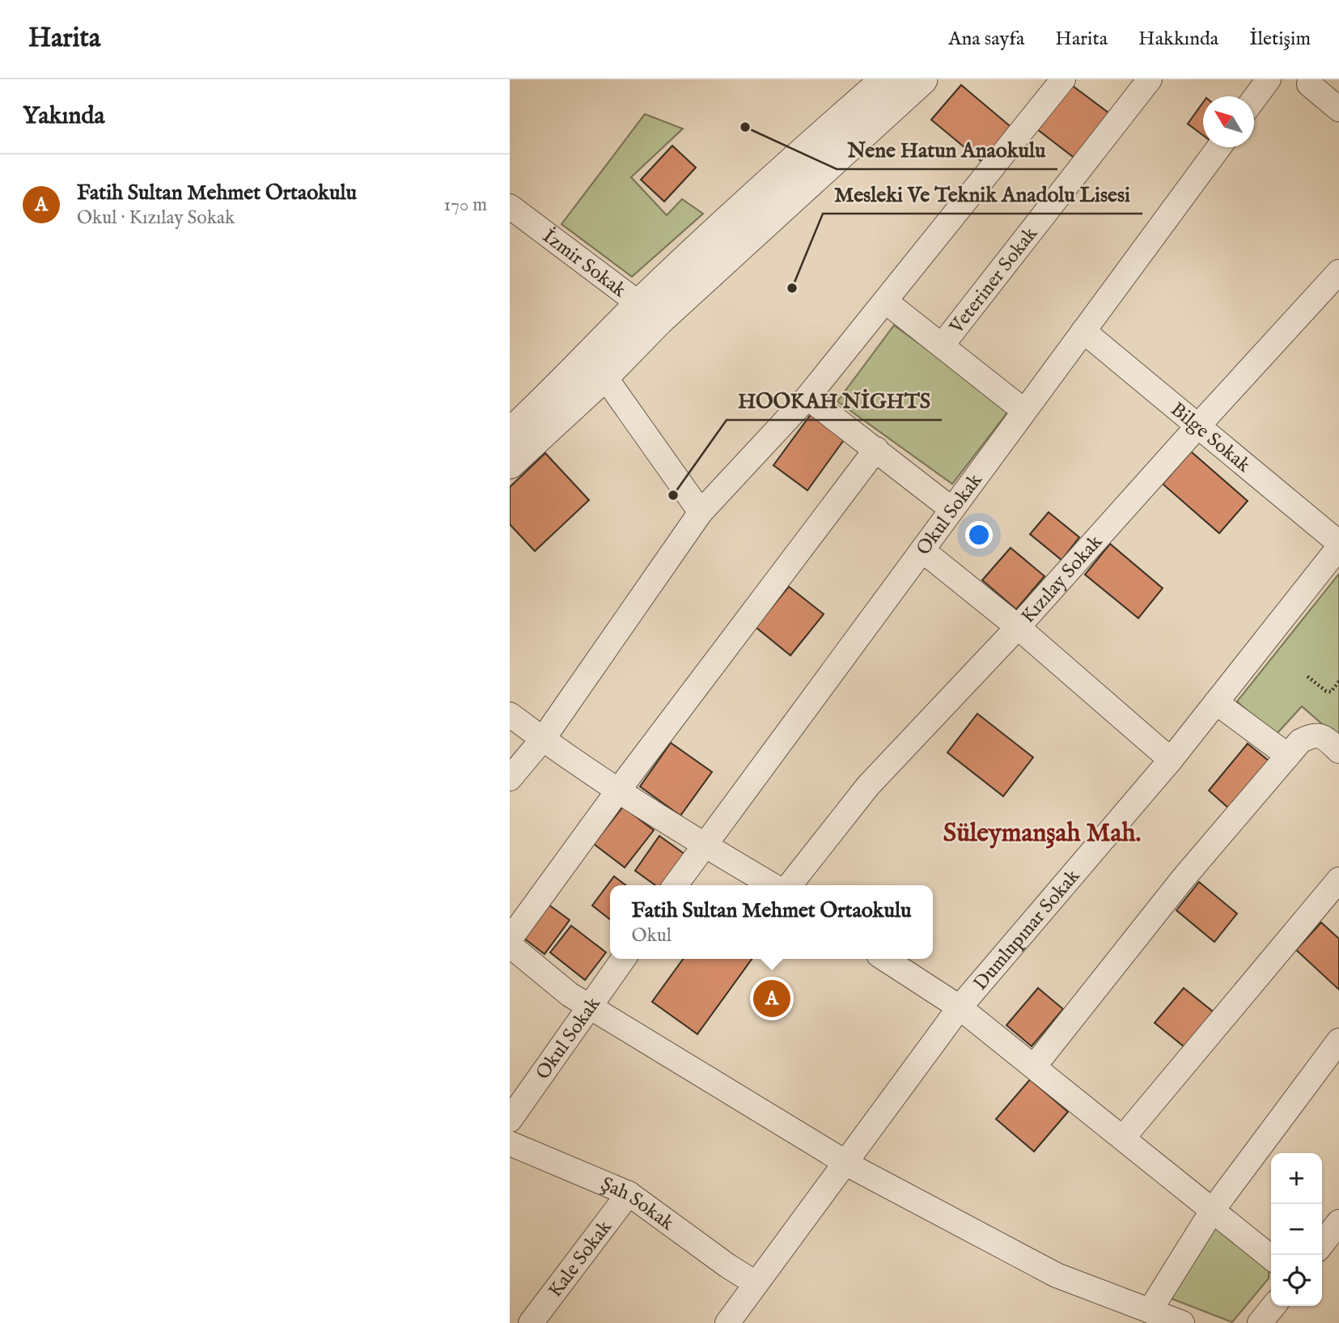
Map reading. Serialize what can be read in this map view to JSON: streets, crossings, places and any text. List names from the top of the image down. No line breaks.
{"streets":{"street":["İzmir Sokak","Veteriner Sokak","Bilge Sokak","Okul Sokak","Kızılay Sokak","Dumlupınar Sokak","Şah Sokak","Kale Sokak"]},"crossings":[["Bilge Sokak","Okul Sokak"],["Bilge Sokak","Kızılay Sokak"],["Bilge Sokak","Dumlupınar Sokak"],["Dumlupınar Sokak","Şah Sokak"],["Şah Sokak","Kale Sokak"]],"districts":["Süleymanşah Mah."],"places":["Nene Hatun Anaokulu","Mesleki Ve Teknik Anadolu Lisesi","HOOKAH NİGHTS"],"north":"top left","page":{"header":"Harita","nav":["Ana sayfa","Harita","Hakkında","İletişim"],"heading":"Yakında","list":[{"mark":"A","name":"Fatih Sultan Mehmet Ortaokulu","note":"Okul · Kızılay Sokak","value":"170 m"}],"popup":["Fatih Sultan Mehmet Ortaokulu","Okul"],"pins":"A","map_buttons":["+","−"]}}
